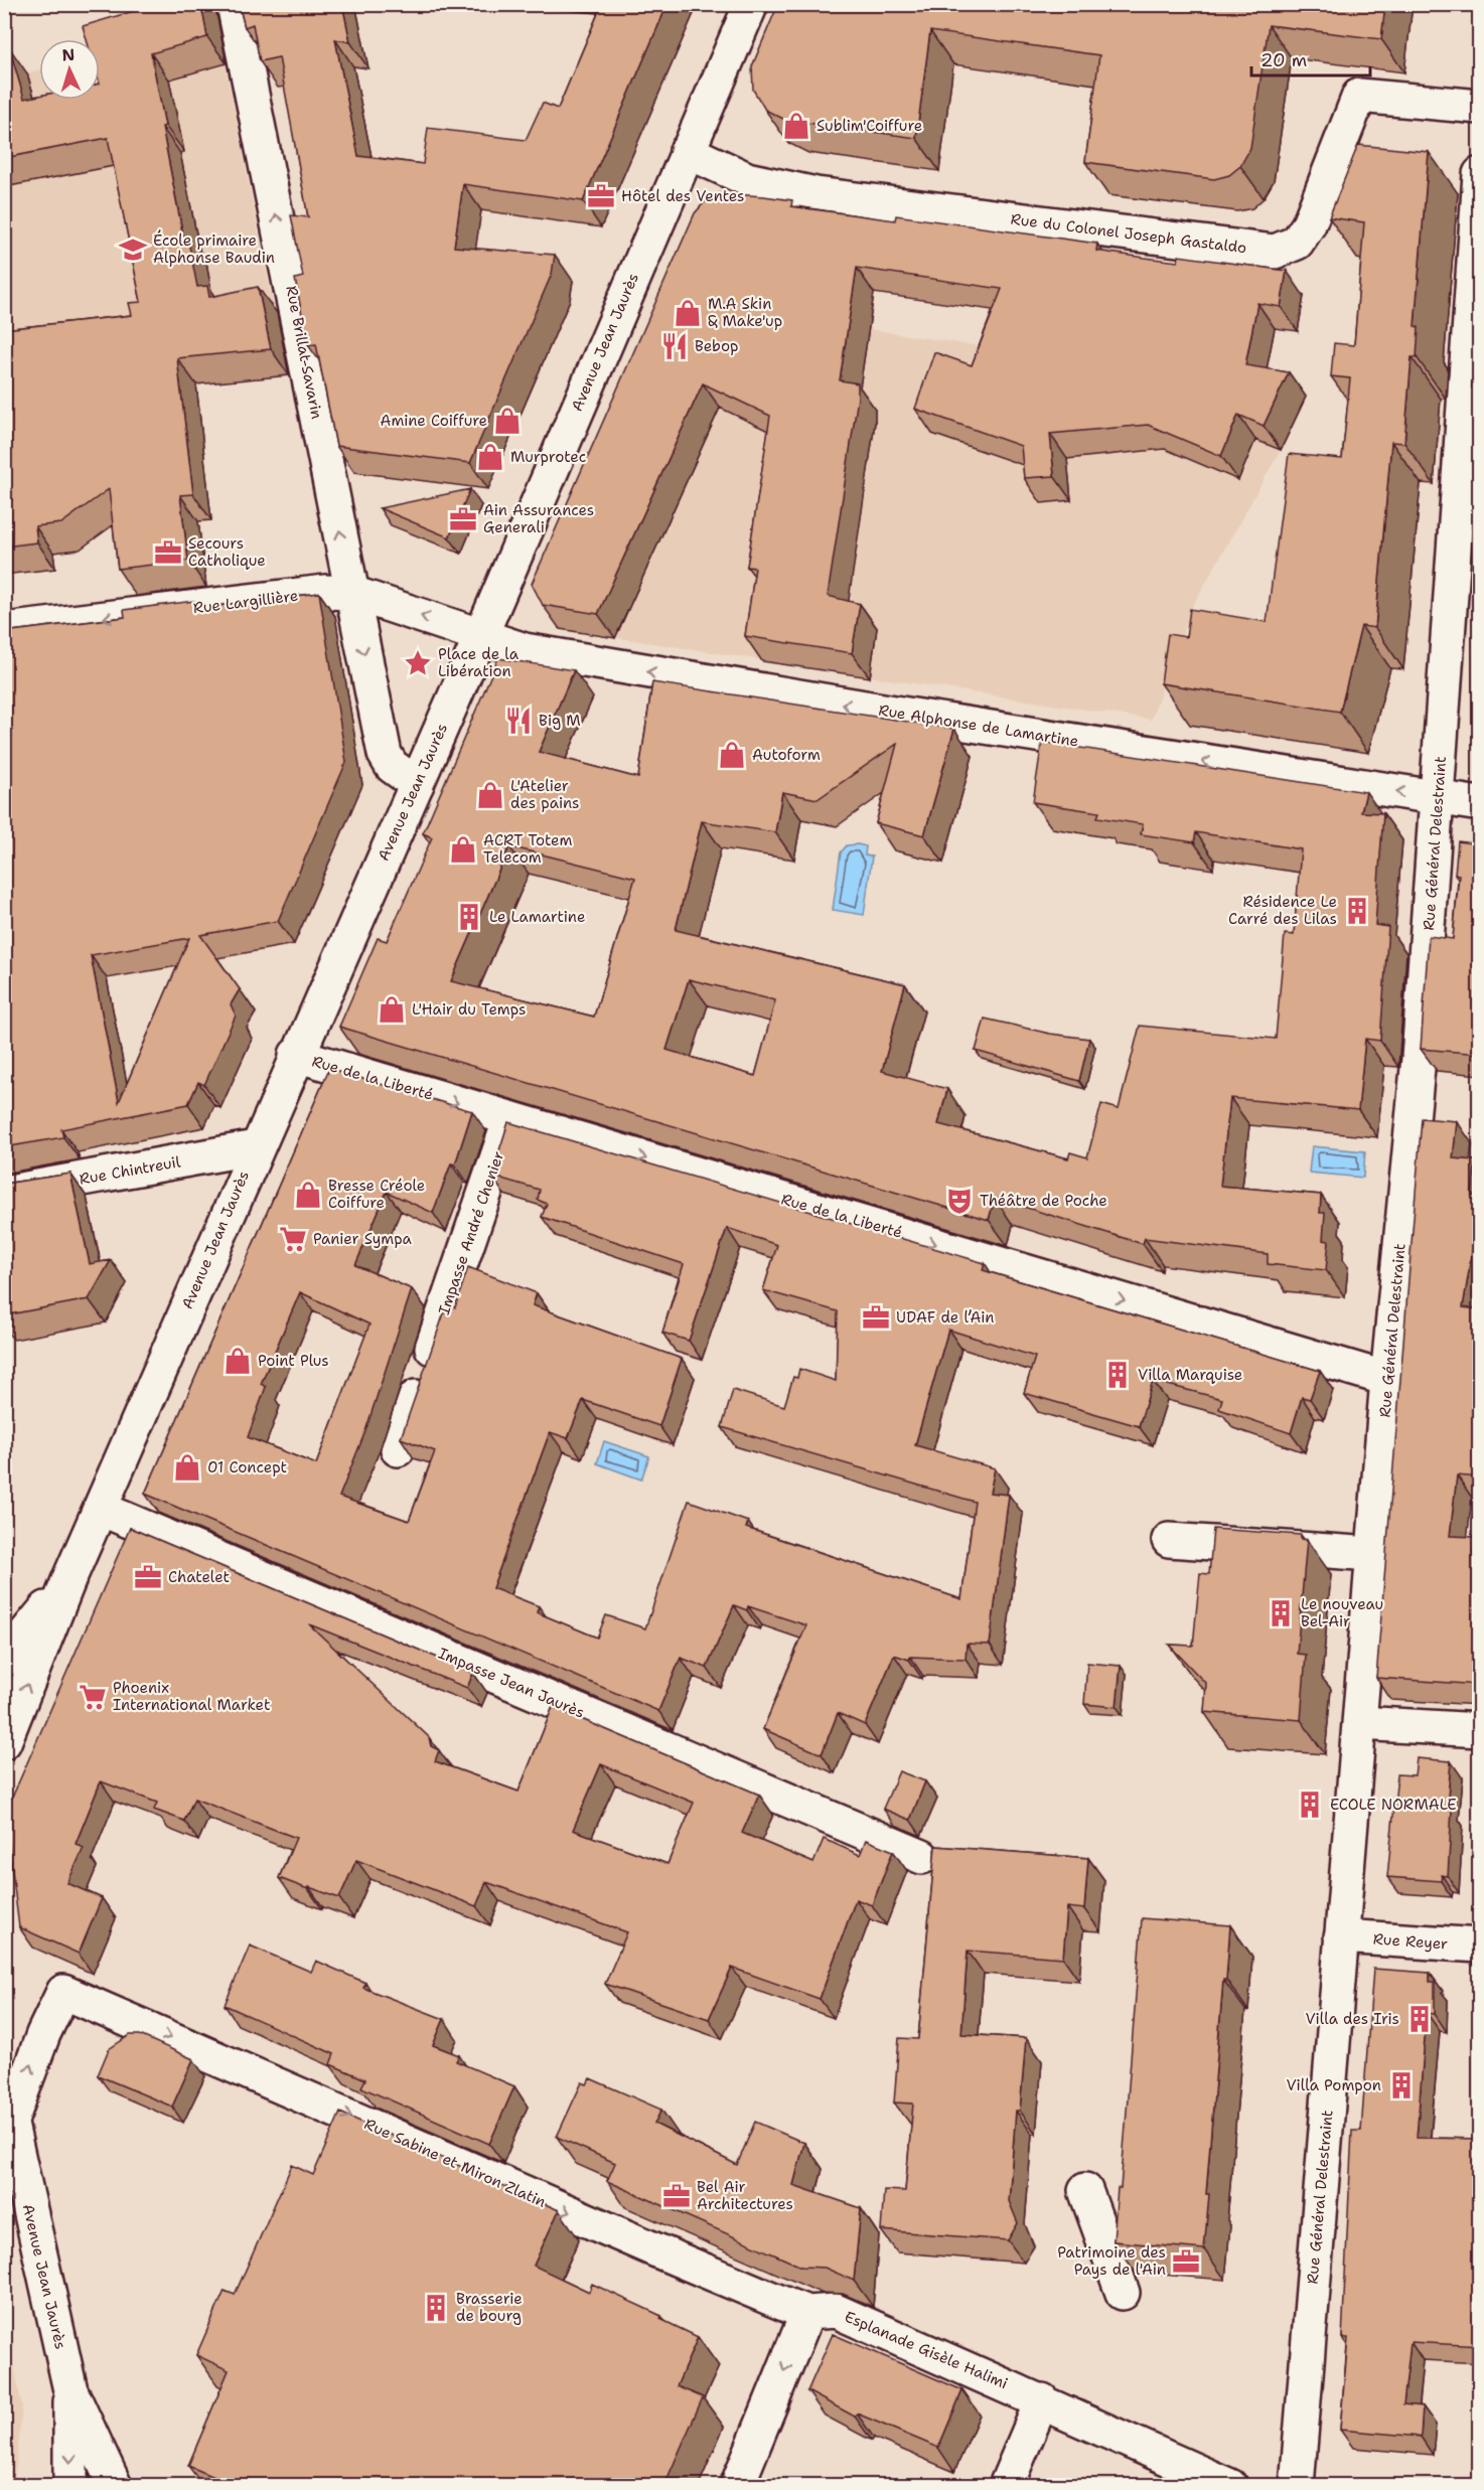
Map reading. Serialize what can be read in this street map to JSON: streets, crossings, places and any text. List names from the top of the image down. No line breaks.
{"streets":{"street":["Rue du Colonel Joseph Gastaldo","Avenue Jean Jaurès","Rue Brillat-Savarin","Rue Largillière","Rue Alphonse de Lamartine","Rue Général Delestraint","Rue de la Liberté","Rue Chintreuil","Impasse André Chenier","Impasse Jean Jaurès","Rue Reyer","Rue Sabine et Miron Zlatin","Esplanade Gisèle Halimi"]},"crossings":[["Rue du Colonel Joseph Gastaldo","Avenue Jean Jaurès"],["Avenue Jean Jaurès","Rue Brillat-Savarin"],["Avenue Jean Jaurès","Rue Largillière"],["Avenue Jean Jaurès","Rue Alphonse de Lamartine"],["Avenue Jean Jaurès","Rue de la Liberté"],["Avenue Jean Jaurès","Rue Chintreuil"],["Avenue Jean Jaurès","Impasse Jean Jaurès"],["Avenue Jean Jaurès","Rue Sabine et Miron Zlatin"],["Rue Brillat-Savarin","Rue Largillière"],["Rue Largillière","Rue Alphonse de Lamartine"],["Rue Alphonse de Lamartine","Rue Général Delestraint"],["Rue Général Delestraint","Rue de la Liberté"],["Rue Général Delestraint","Rue Reyer"],["Rue de la Liberté","Impasse André Chenier"],["Rue Sabine et Miron Zlatin","Esplanade Gisèle Halimi"]],"one_way":["Rue Largillière","Rue Alphonse de Lamartine","Rue de la Liberté","Rue Sabine et Miron Zlatin"],"places":{"shop":["Sublim'Coiffure","M.A Skin & Make'up","Amine Coiffure","Murprotec","Autoform","L'Atelier des pains","ACRT Totem Telecom","L'Hair du Temps","Bresse Créole Coiffure","Point Plus","01 Concept"],"office":["Hôtel des Ventes","Ain Assurances Generali","Secours Catholique","UDAF de l’Ain","Chatelet","Bel Air Architectures","Patrimoine des Pays de l'Ain"],"school or university":["École primaire Alphonse Baudin"],"restaurant":["Bebop","Big M"],"place":["Place de la Libération"],"building":["Résidence Le Carré des Lilas","Le Lamartine","Villa Marquise","Le nouveau Bel-Air","ECOLE NORMALE","Villa des Iris","Villa Pompon","Brasserie de bourg"],"theatre":["Théâtre de Poche"],"supermarket":["Panier Sympa","Phoenix International Market"]},"scale_bar":"20 m","north":"top"}
